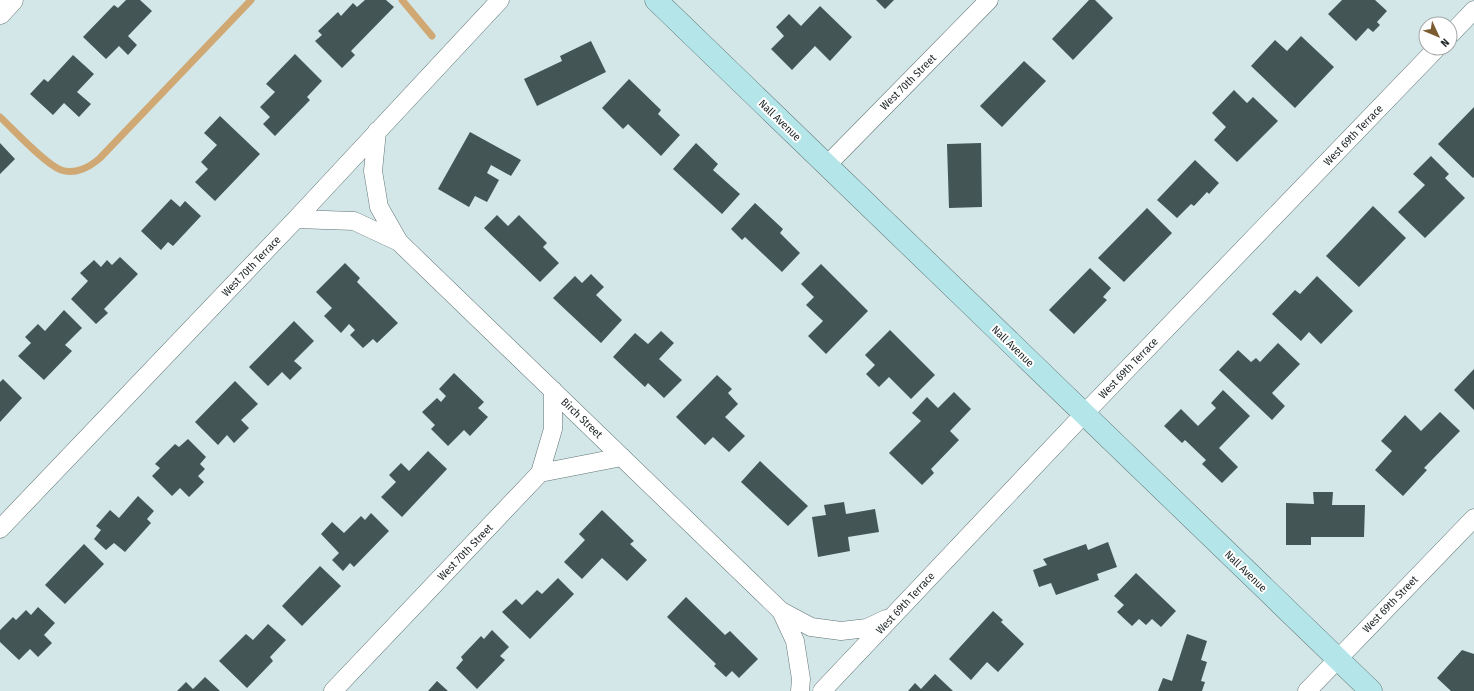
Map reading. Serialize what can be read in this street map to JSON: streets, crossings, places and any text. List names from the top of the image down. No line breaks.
{"streets":{"main road":["Nall Avenue"],"street":["West 70th Street","West 69th Terrace","West 70th Terrace","Birch Street","West 69th Street"]},"crossings":[["West 70th Street","Nall Avenue"],["Nall Avenue","West 69th Terrace"],["Nall Avenue","West 69th Street"],["West 70th Terrace","Birch Street"]],"north":"bottom right"}
